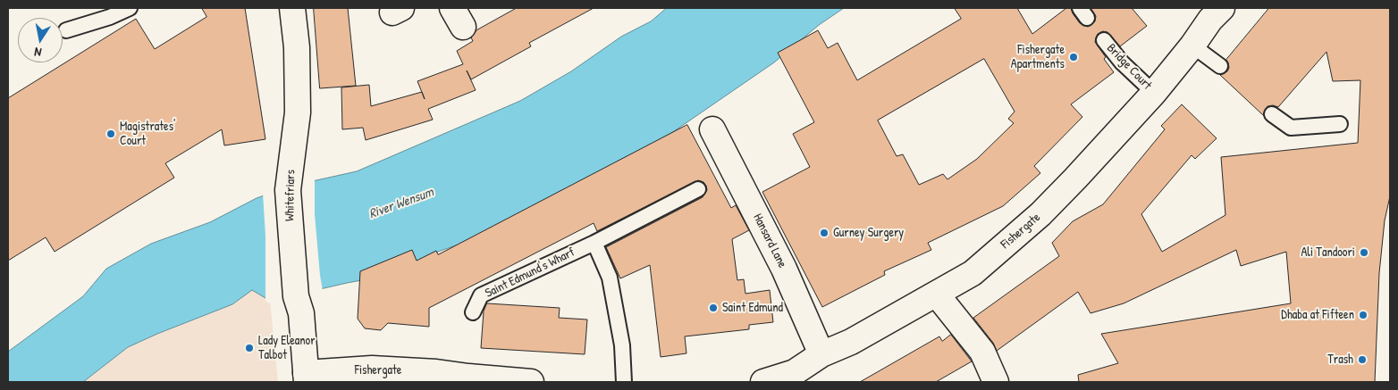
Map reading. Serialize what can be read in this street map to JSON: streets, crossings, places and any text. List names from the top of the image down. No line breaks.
{"streets":{"street":["Whitefriars","Fishergate","Hansard Lane"],"lane":["Bridge Court","Saint Edmund's Wharf"]},"crossings":[["Bridge Court","Fishergate"],["Whitefriars","Fishergate"],["Fishergate","Hansard Lane"]],"water":["River Wensum"],"places":["Fishergate Apartments","Magistrates' Court","Gurney Surgery","Ali Tandoori","Saint Edmund","Dhaba at Fifteen","Lady Eleanor Talbot","Trash"],"north":"bottom"}
